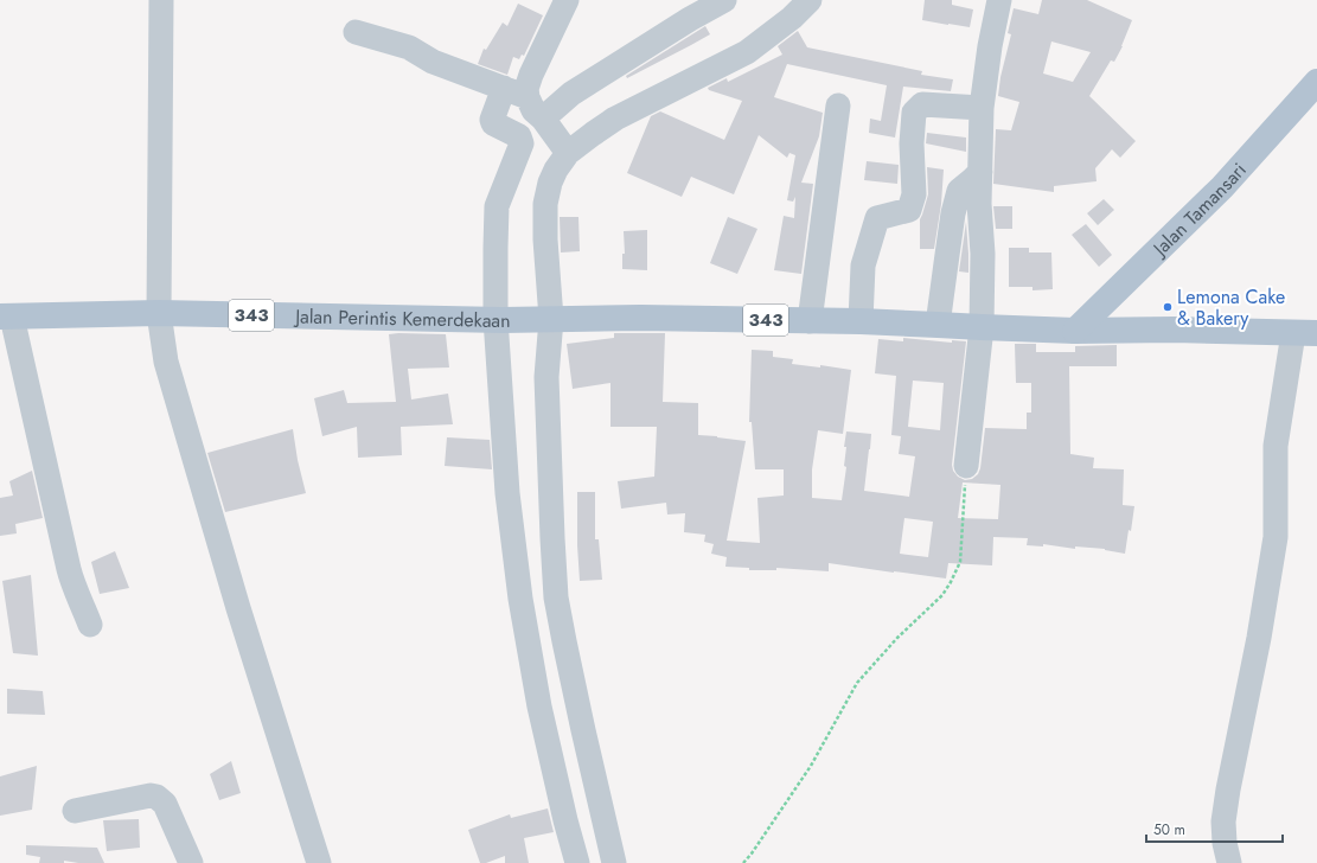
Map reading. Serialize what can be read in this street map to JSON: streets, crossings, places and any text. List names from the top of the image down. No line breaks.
{"streets":{"main road":["Jalan Tamansari","343","Jalan Perintis Kemerdekaan"]},"crossings":[["Jalan Tamansari","343"],["343","Jalan Perintis Kemerdekaan"]],"places":["Lemona Cake & Bakery"],"scale_bar":"50 m"}
